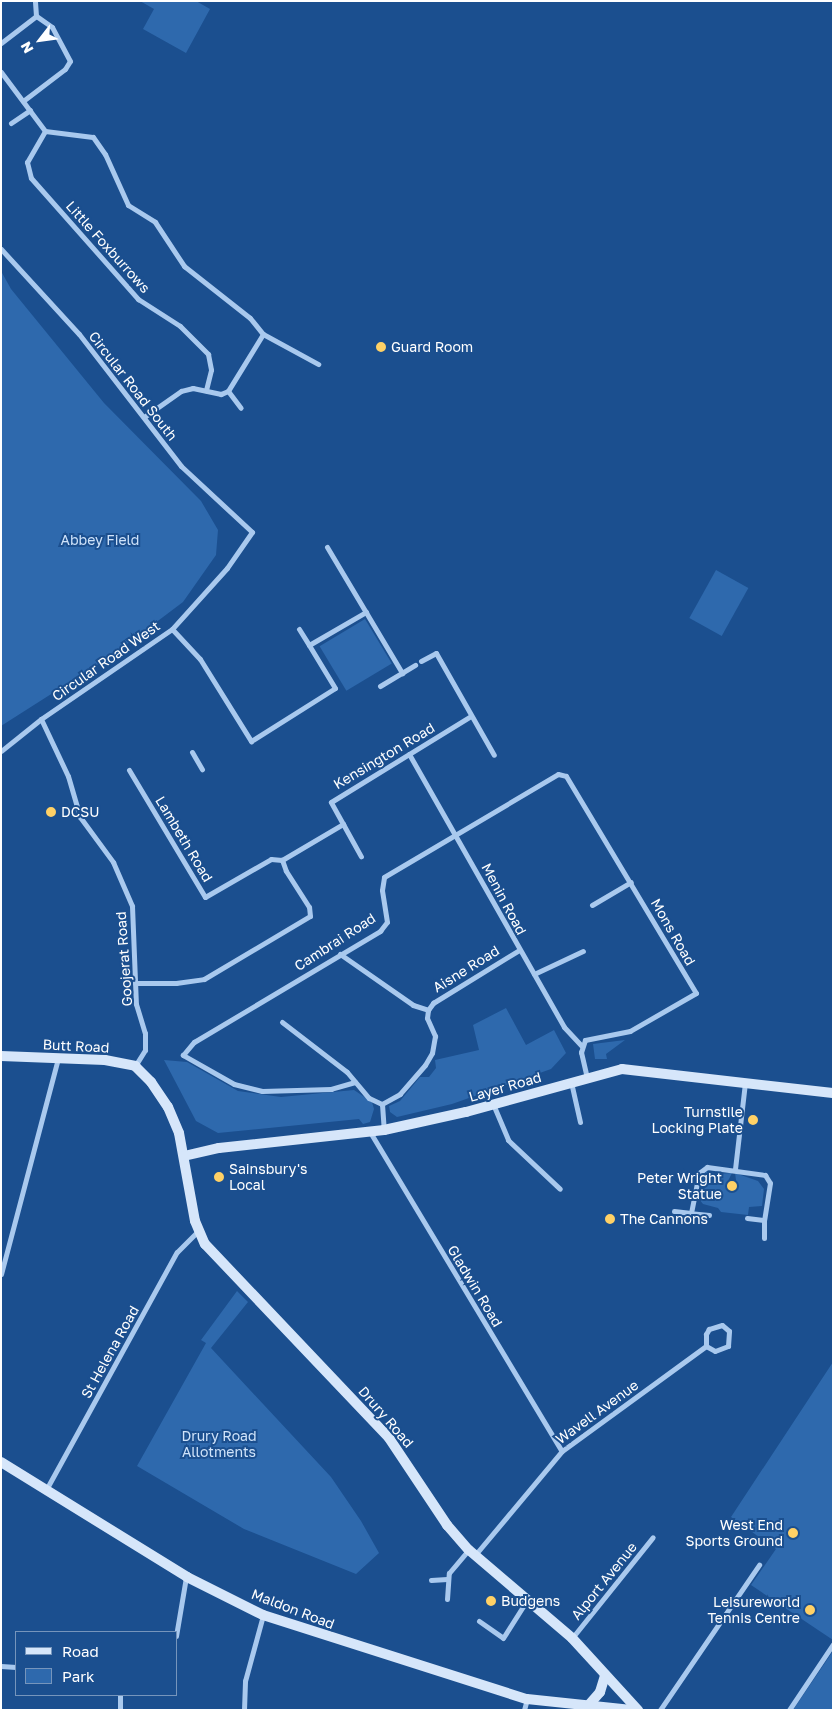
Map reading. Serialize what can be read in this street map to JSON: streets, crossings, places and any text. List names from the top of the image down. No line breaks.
{"streets":{"main road":["Butt Road","Layer Road","Drury Road","Maldon Road"],"street":["Little Foxburrows","Circular Road South","Circular Road West","Kensington Road","Lambeth Road","Menin Road","Mons Road","Cambrai Road","Goojerat Road","Aisne Road","Gladwin Road","St Helena Road","Wavell Avenue","Alport Avenue"]},"crossings":[["Circular Road South","Circular Road West"],["Circular Road West","Goojerat Road"],["Kensington Road","Menin Road"],["Menin Road","Mons Road"],["Menin Road","Cambrai Road"],["Menin Road","Aisne Road"],["Mons Road","Cambrai Road"],["Cambrai Road","Aisne Road"],["Goojerat Road","Butt Road"],["Layer Road","Gladwin Road"],["Layer Road","Drury Road"],["Gladwin Road","Wavell Avenue"],["St Helena Road","Drury Road"],["St Helena Road","Maldon Road"],["Wavell Avenue","Drury Road"],["Drury Road","Alport Avenue"]],"parks":["Abbey Field","Drury Road Allotments"],"places":["Guard Room","DCSU","Turnstile Locking Plate","Sainsbury's Local","Peter Wright Statue","The Cannons","West End Sports Ground","Budgens","Leisureworld Tennis Centre"],"legend":["Road","Park"],"north":"bottom left"}
